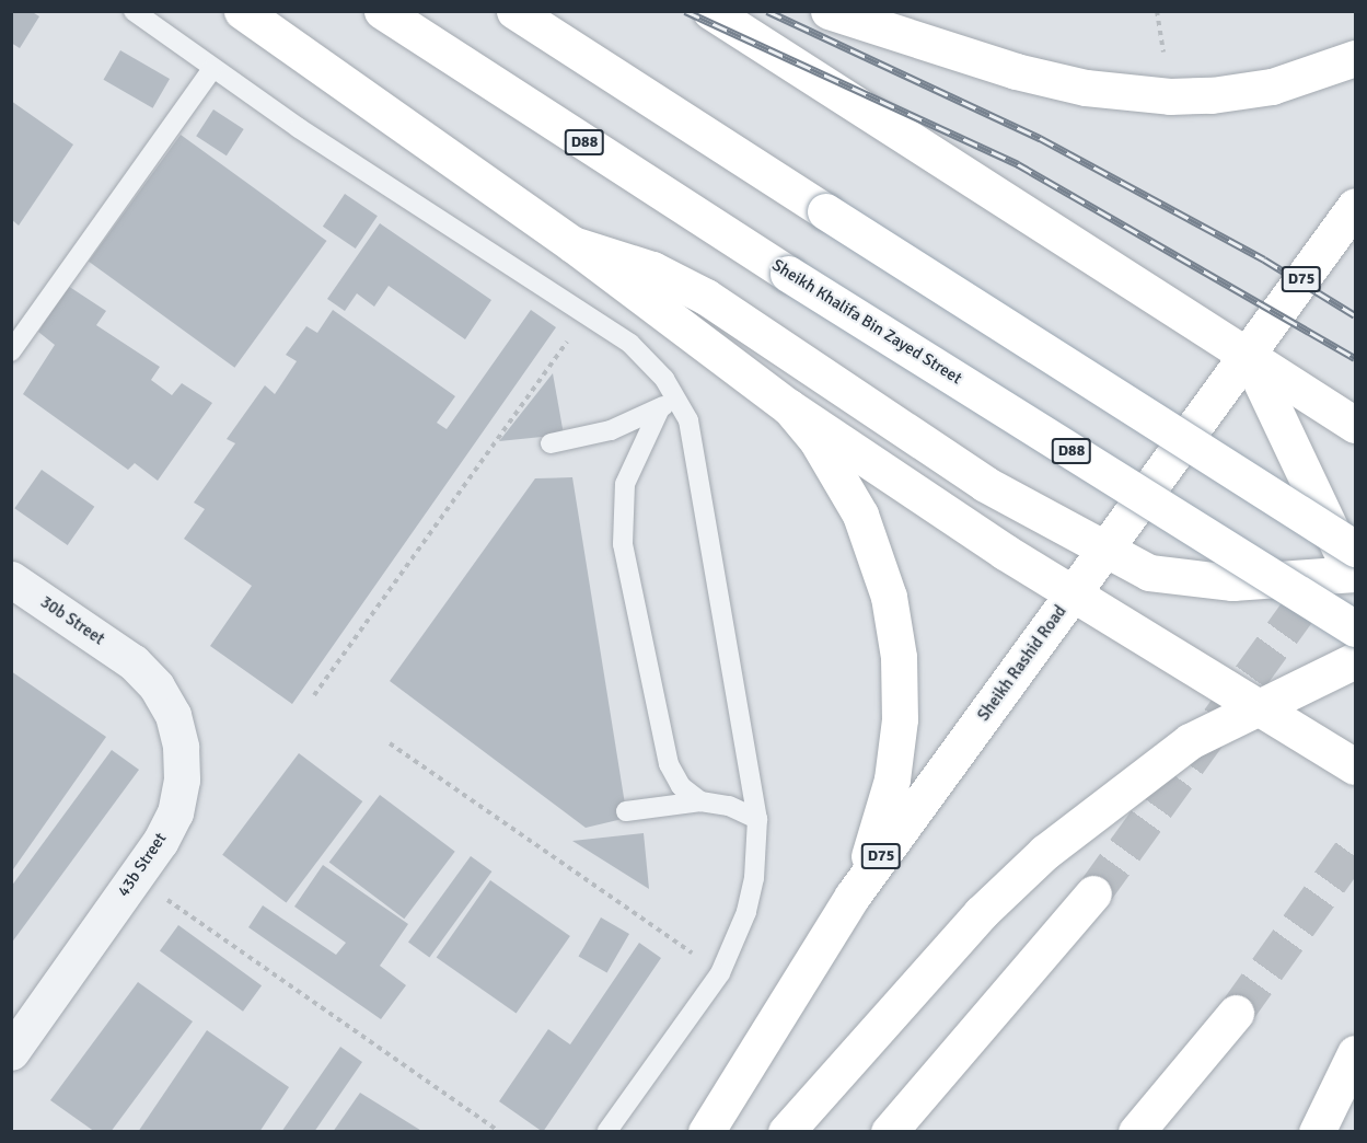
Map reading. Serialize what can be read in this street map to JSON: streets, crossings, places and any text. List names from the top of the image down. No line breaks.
{"streets":{"main road":["D88","D75","Sheikh Khalifa Bin Zayed Street","Sheikh Rashid Road"],"street":["30b Street","43b Street"]},"crossings":[["30b Street","43b Street"]]}
